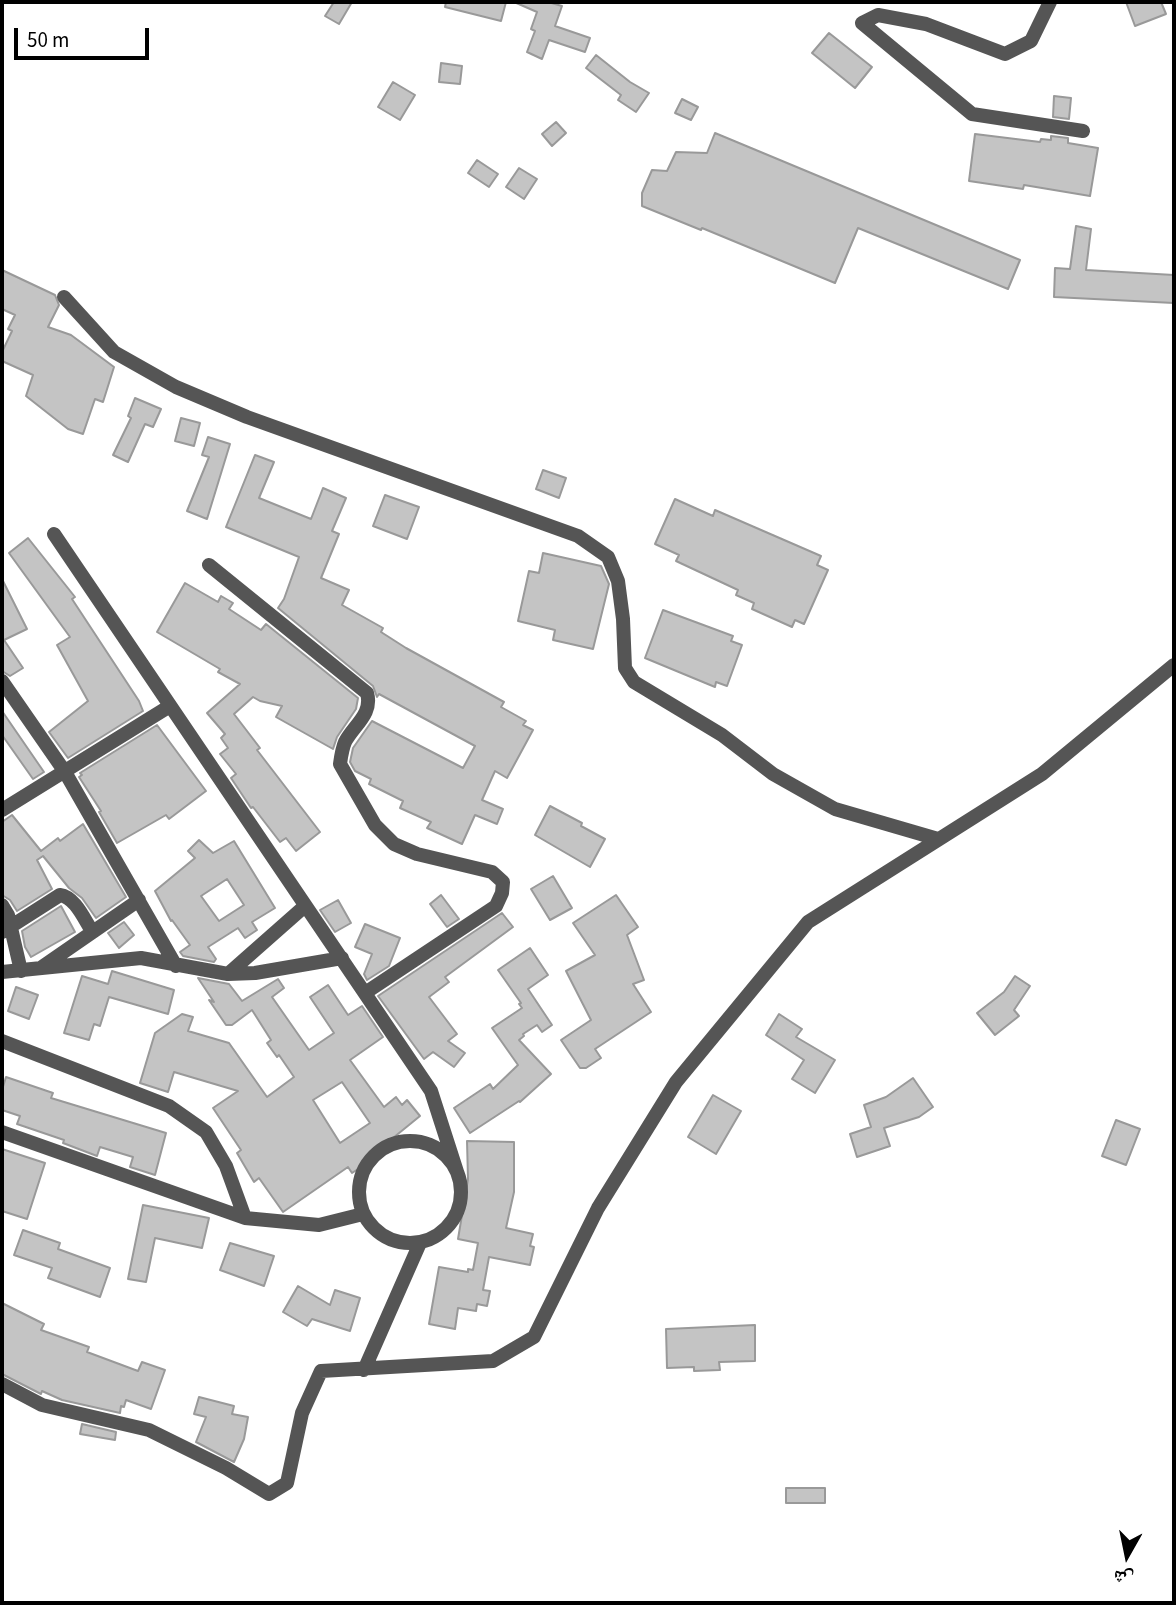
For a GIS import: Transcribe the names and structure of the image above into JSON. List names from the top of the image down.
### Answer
{
  "scale_bar": "50 m",
  "north": "bottom"
}
